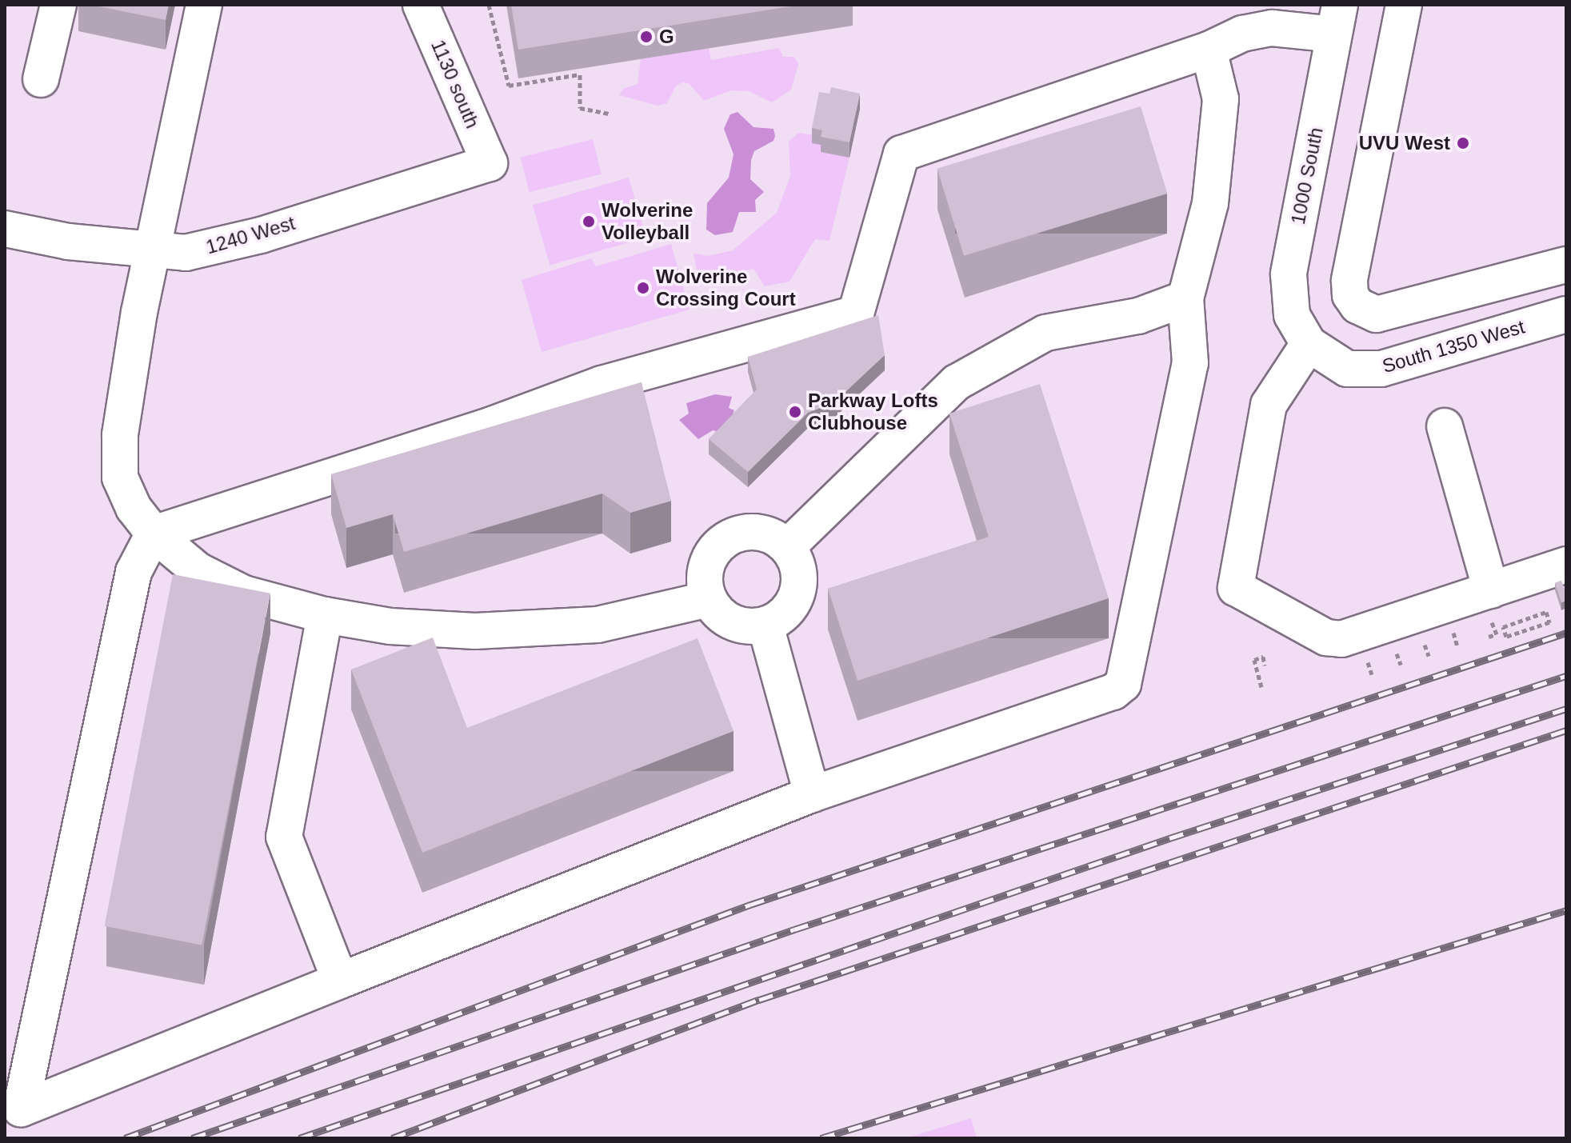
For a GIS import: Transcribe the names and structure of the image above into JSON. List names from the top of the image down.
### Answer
{
  "streets": {
    "street": [
      "1130 south",
      "1000 South",
      "1240 West",
      "South 1350 West"
    ]
  },
  "crossings": [
    ["1130 south", "1240 West"],
    ["1000 South", "South 1350 West"]
  ],
  "places": [
    "G",
    "UVU West",
    "Wolverine Volleyball",
    "Wolverine Crossing Court",
    "Parkway Lofts Clubhouse"
  ]
}
